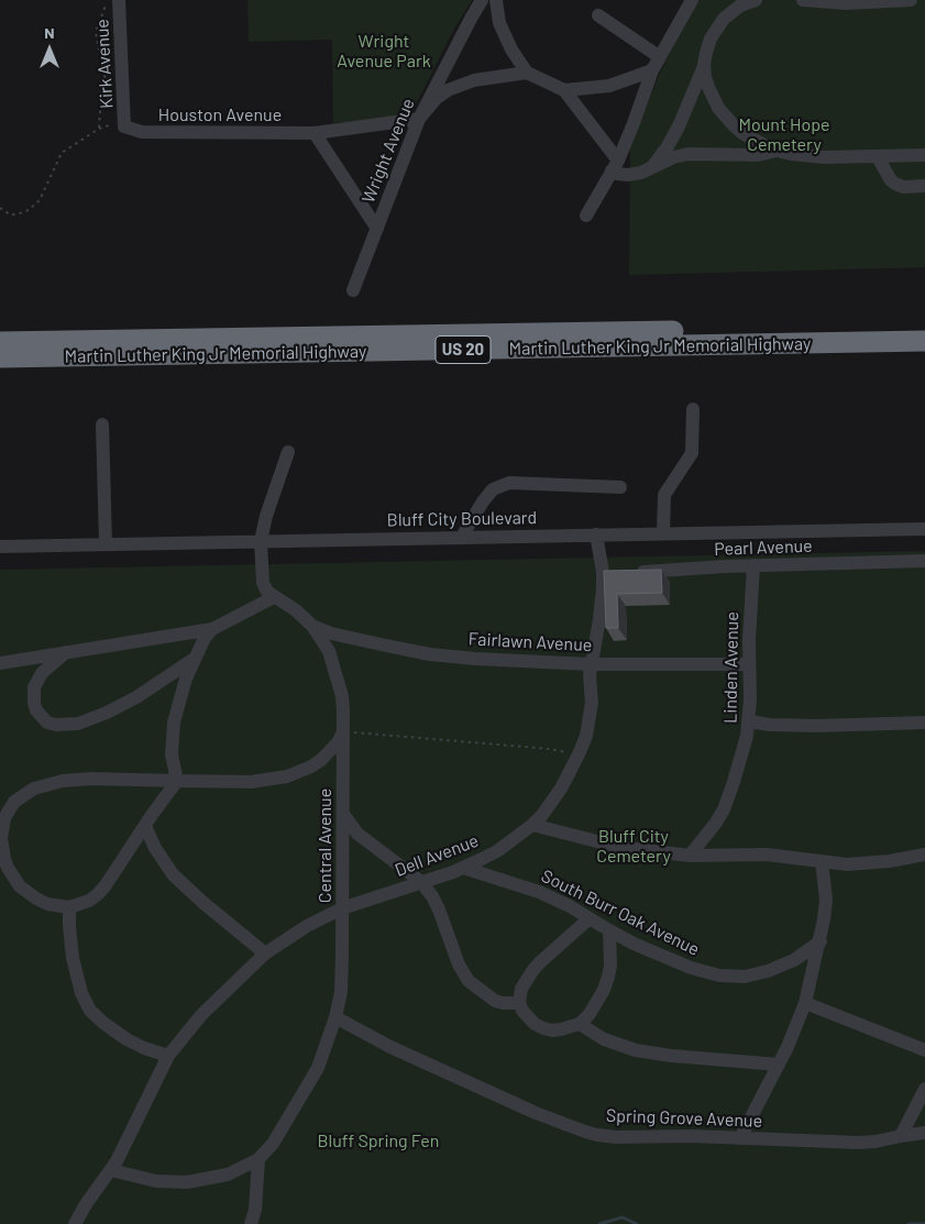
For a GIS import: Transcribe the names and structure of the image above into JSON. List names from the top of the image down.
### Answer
{
  "streets": {
    "highway": ["Martin Luther King Jr Memorial Highway", "US 20"],
    "street": [
      "Kirk Avenue",
      "Houston Avenue",
      "Wright Avenue",
      "Bluff City Boulevard",
      "Pearl Avenue",
      "Fairlawn Avenue",
      "Linden Avenue",
      "Central Avenue",
      "Dell Avenue",
      "South Burr Oak Avenue",
      "Spring Grove Avenue"
    ]
  },
  "crossings": [
    ["Kirk Avenue", "Houston Avenue"],
    ["Houston Avenue", "Wright Avenue"],
    ["Bluff City Boulevard", "Dell Avenue"],
    ["Pearl Avenue", "Linden Avenue"],
    ["Pearl Avenue", "Dell Avenue"],
    ["Fairlawn Avenue", "Linden Avenue"],
    ["Fairlawn Avenue", "Central Avenue"],
    ["Fairlawn Avenue", "Dell Avenue"],
    ["Central Avenue", "Dell Avenue"],
    ["Central Avenue", "Spring Grove Avenue"],
    ["Dell Avenue", "South Burr Oak Avenue"]
  ],
  "parks": [
    "Wright Avenue Park",
    "Mount Hope Cemetery",
    "Bluff City Cemetery",
    "Bluff Spring Fen"
  ],
  "north": "top"
}
